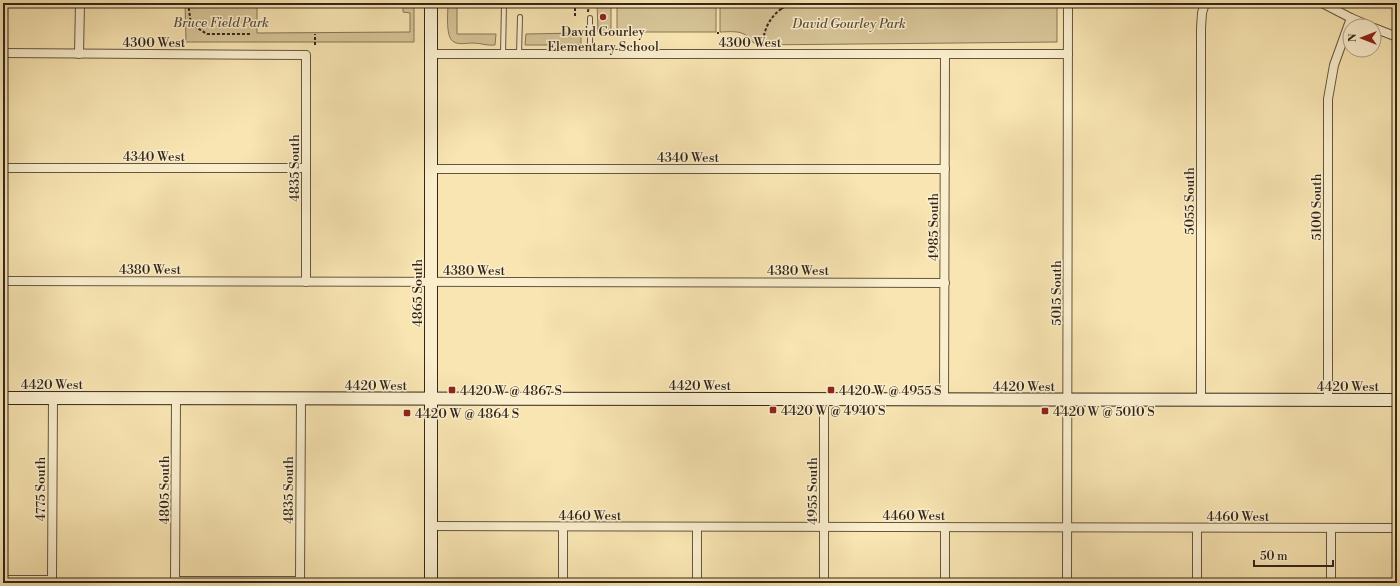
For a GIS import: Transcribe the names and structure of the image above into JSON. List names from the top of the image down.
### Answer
{
  "streets": {
    "street": [
      "4300 West",
      "4340 West",
      "4835 South",
      "5055 South",
      "5100 South",
      "4985 South",
      "4380 West",
      "4865 South",
      "5015 South",
      "4420 West",
      "4775 South",
      "4805 South",
      "4955 South",
      "4460 West"
    ]
  },
  "crossings": [
    ["4300 West", "4835 South"],
    ["4300 West", "4985 South"],
    ["4300 West", "4865 South"],
    ["4300 West", "5015 South"],
    ["4340 West", "4835 South"],
    ["4340 West", "4985 South"],
    ["4340 West", "4865 South"],
    ["4835 South", "4380 West"],
    ["4835 South", "4420 West"],
    ["4835 South", "4805 South"],
    ["5055 South", "4420 West"],
    ["5100 South", "4420 West"],
    ["4985 South", "4380 West"],
    ["4985 South", "4420 West"],
    ["4380 West", "4865 South"],
    ["4865 South", "4420 West"],
    ["4865 South", "4460 West"],
    ["5015 South", "4420 West"],
    ["5015 South", "4460 West"],
    ["4420 West", "4775 South"],
    ["4420 West", "4805 South"],
    ["4420 West", "4955 South"],
    ["4955 South", "4460 West"]
  ],
  "parks": ["Bruce Field Park", "David Gourley Park"],
  "places": {
    "other": ["David Gourley Elementary School"],
    "transit": [
      "4420 W @ 4867 S",
      "4420 W @ 4955 S",
      "4420 W @ 4940 S",
      "4420 W @ 5010 S",
      "4420 W @ 4864 S"
    ]
  },
  "scale_bar": "50 m",
  "north": "left"
}
